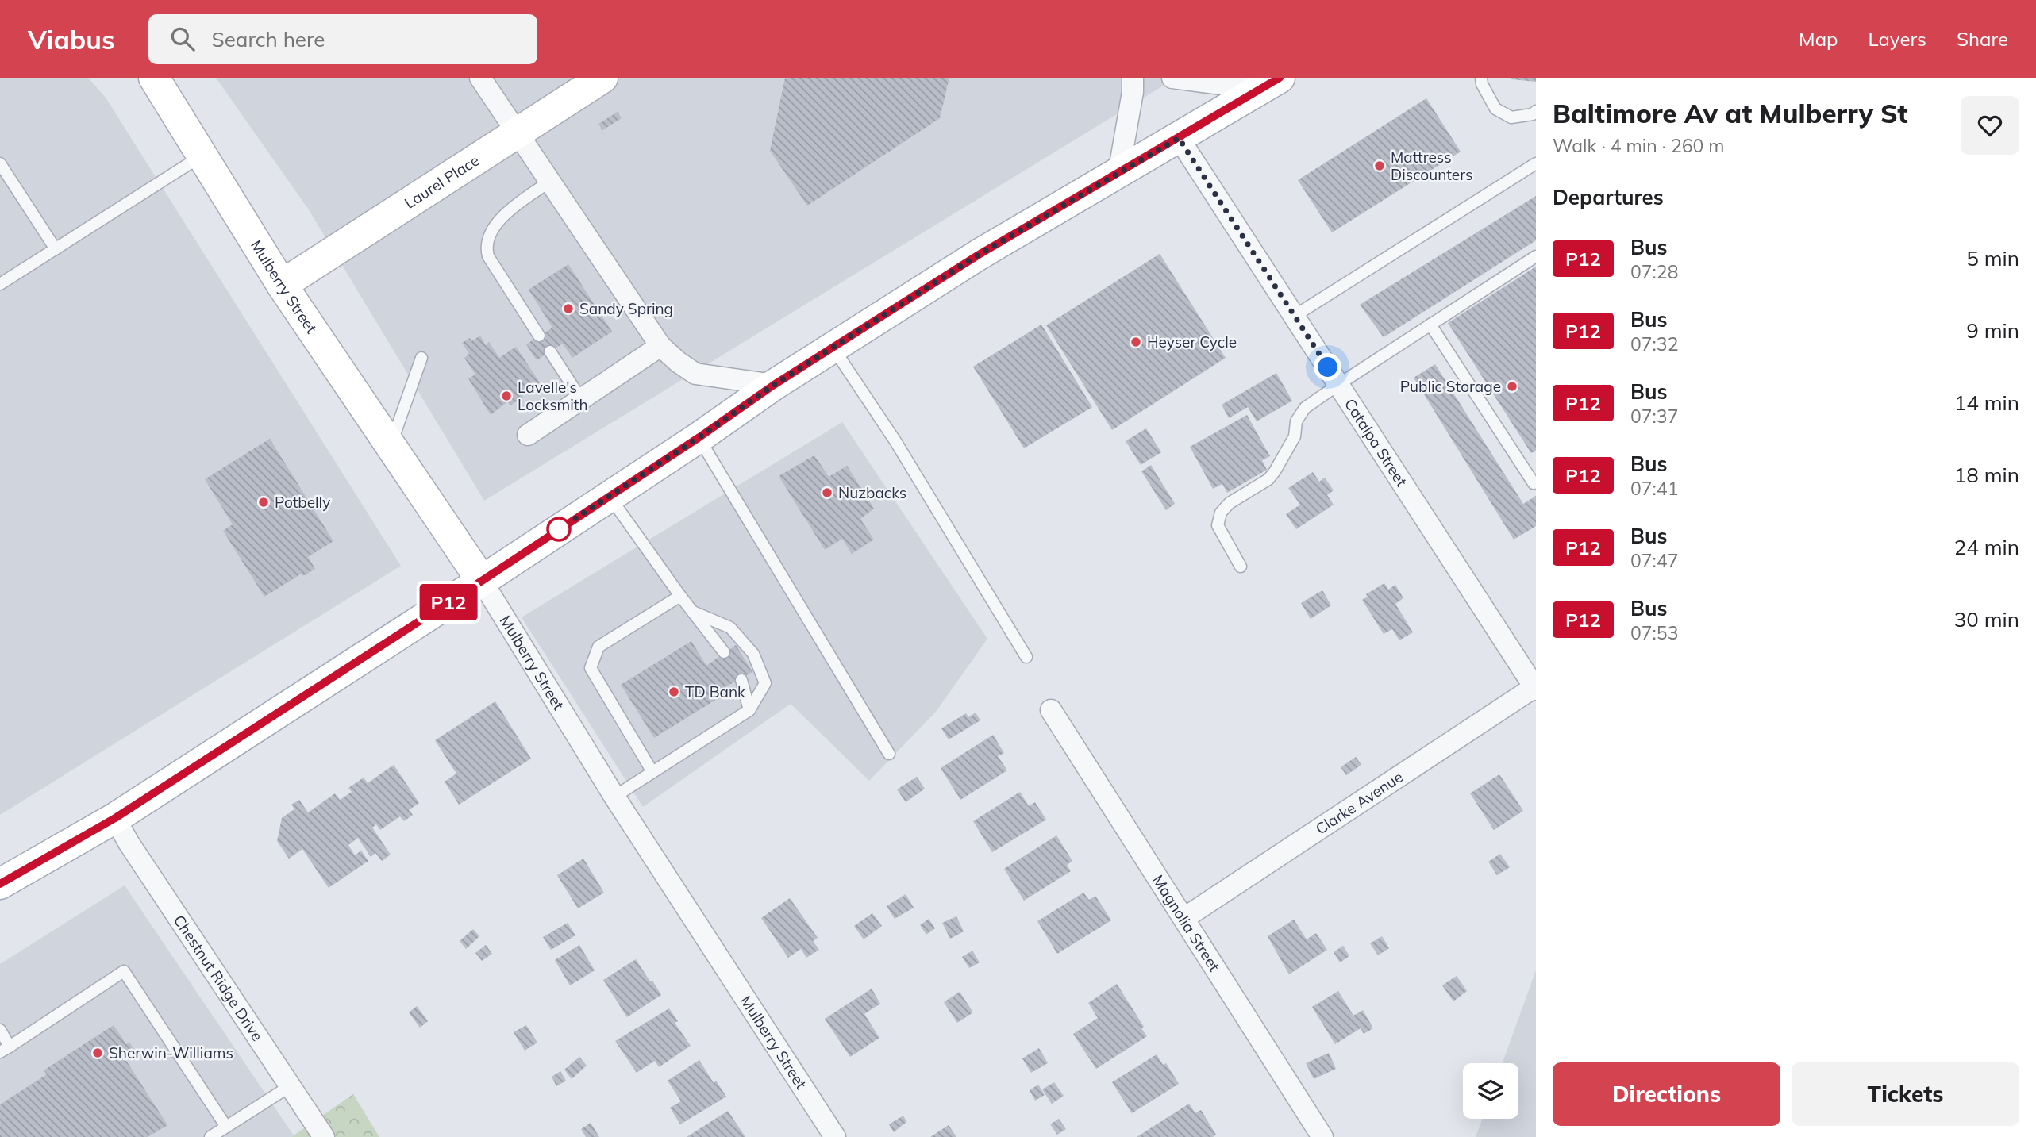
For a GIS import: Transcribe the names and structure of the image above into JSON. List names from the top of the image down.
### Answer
{
  "streets": {
    "main road": ["Laurel Place", "Mulberry Street"],
    "street": [
      "Catalpa Street",
      "Clarke Avenue",
      "Magnolia Street",
      "Chestnut Ridge Drive"
    ]
  },
  "crossings": [
    ["Laurel Place", "Mulberry Street"],
    ["Catalpa Street", "Clarke Avenue"],
    ["Clarke Avenue", "Magnolia Street"]
  ],
  "places": [
    "Mattress Discounters",
    "Sandy Spring",
    "Heyser Cycle",
    "Public Storage",
    "Lavelle's Locksmith",
    "Nuzbacks",
    "Potbelly",
    "TD Bank",
    "Sherwin-Williams"
  ],
  "lines": ["bus line P12"],
  "page": {
    "header": "Viabus",
    "search": "Search here",
    "nav": ["Map", "Layers", "Share"],
    "on_map": "P12",
    "heading": [
      ["Baltimore Av at Mulberry St", "Walk · 4 min · 260 m"],
      "Departures"
    ],
    "list": [
      {
        "mark": "P12",
        "name": "Bus",
        "note": "07:28",
        "value": "5 min"
      },
      {
        "mark": "P12",
        "name": "Bus",
        "note": "07:32",
        "value": "9 min"
      },
      {
        "mark": "P12",
        "name": "Bus",
        "note": "07:37",
        "value": "14 min"
      },
      {
        "mark": "P12",
        "name": "Bus",
        "note": "07:41",
        "value": "18 min"
      },
      {
        "mark": "P12",
        "name": "Bus",
        "note": "07:47",
        "value": "24 min"
      },
      {
        "mark": "P12",
        "name": "Bus",
        "note": "07:53",
        "value": "30 min"
      }
    ],
    "buttons": ["Directions", "Tickets"]
  }
}
